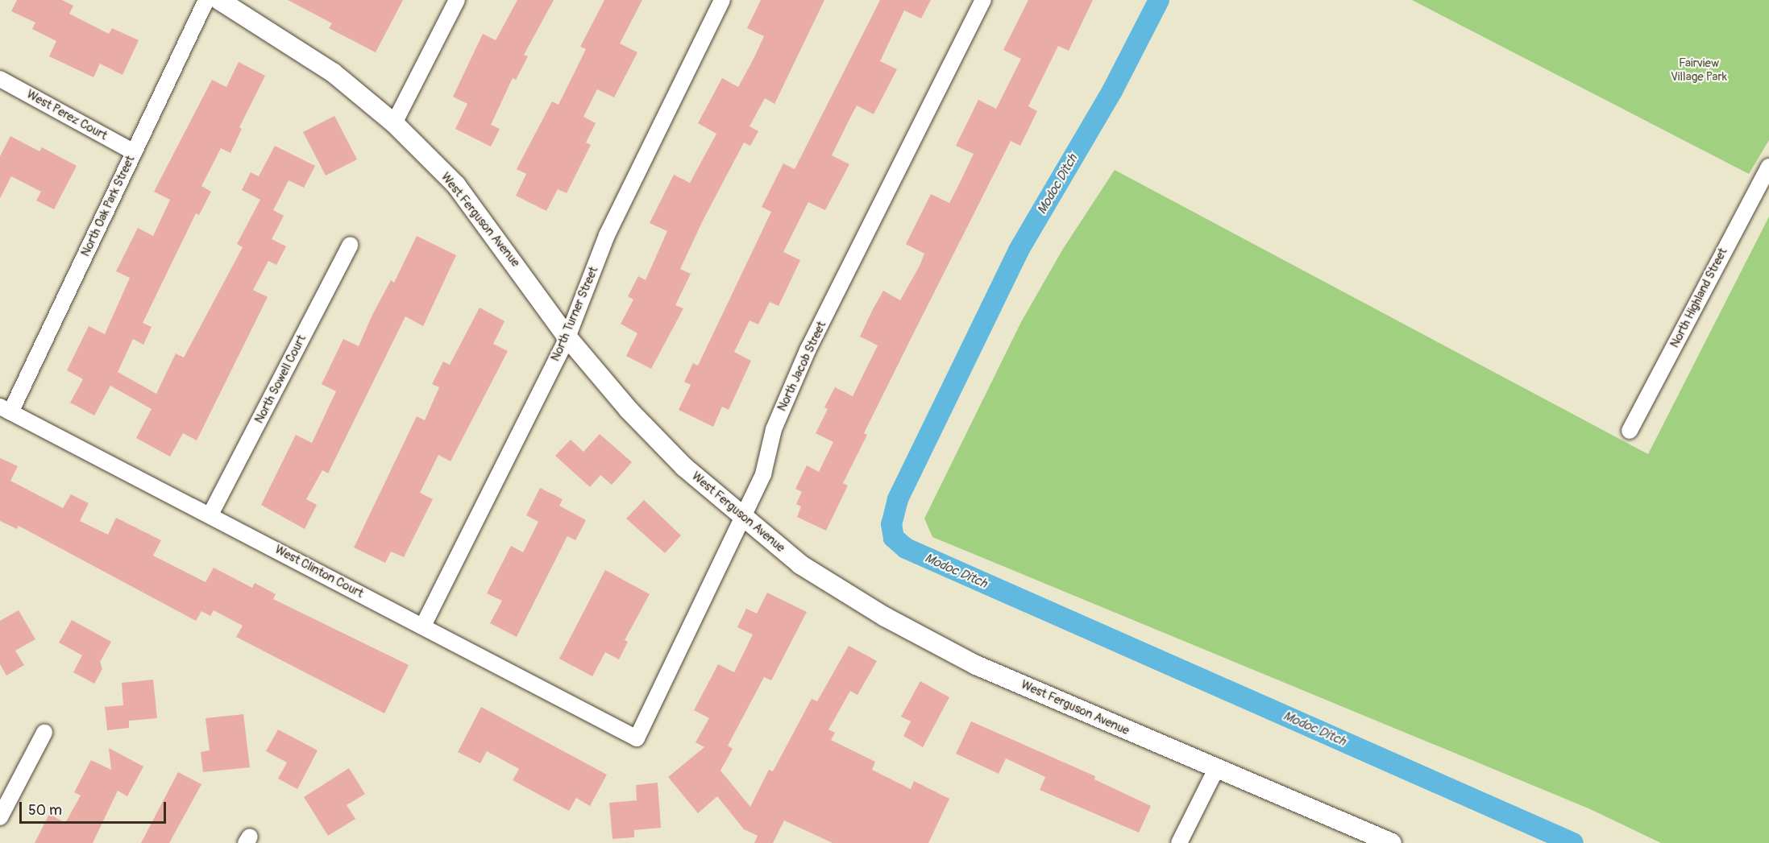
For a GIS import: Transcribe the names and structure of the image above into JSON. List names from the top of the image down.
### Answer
{
  "streets": {
    "street": [
      "West Perez Court",
      "North Oak Park Street",
      "West Ferguson Avenue",
      "North Highland Street",
      "North Turner Street",
      "North Jacob Street",
      "North Sowell Court",
      "West Clinton Court"
    ]
  },
  "crossings": [
    ["West Perez Court", "North Oak Park Street"],
    ["North Oak Park Street", "West Clinton Court"],
    ["West Ferguson Avenue", "North Turner Street"],
    ["West Ferguson Avenue", "North Jacob Street"],
    ["North Turner Street", "West Clinton Court"],
    ["North Jacob Street", "West Clinton Court"],
    ["North Sowell Court", "West Clinton Court"]
  ],
  "water": ["Modoc Ditch"],
  "parks": ["Fairview Village Park"],
  "scale_bar": "50 m"
}
